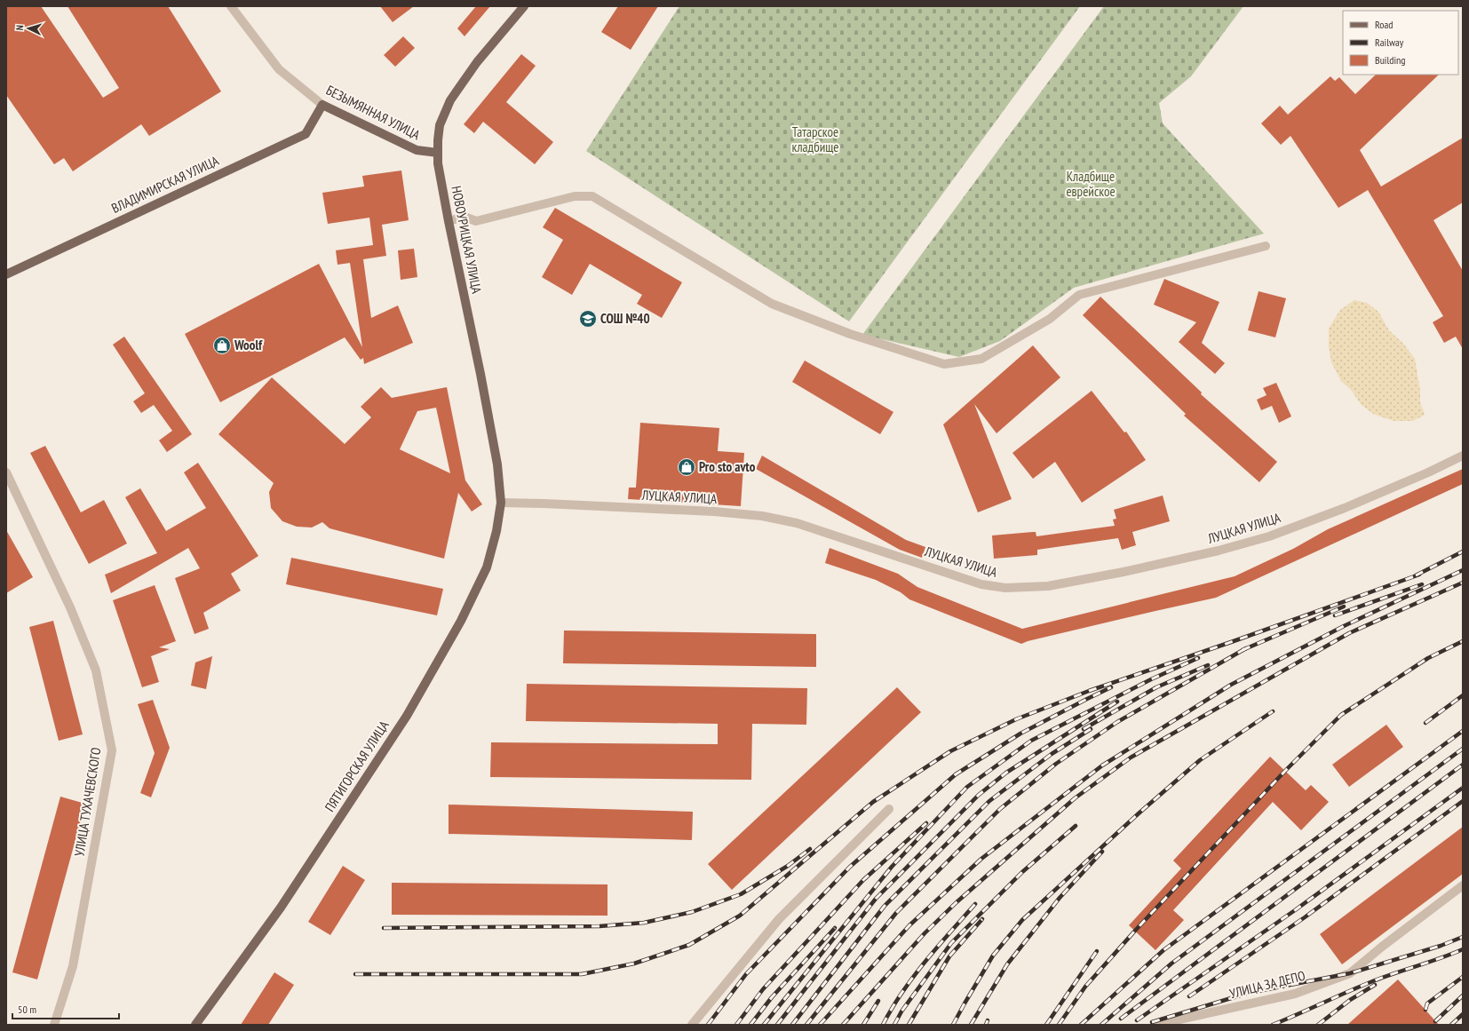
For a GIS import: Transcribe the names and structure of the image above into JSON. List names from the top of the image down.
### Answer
{
  "streets": {
    "main road": [
      "БЕЗЫМЯННАЯ УЛИЦА",
      "ВЛАДИМИРСКАЯ УЛИЦА",
      "НОВОУРИЦКАЯ УЛИЦА",
      "ПЯТИГОРСКАЯ УЛИЦА"
    ],
    "street": ["ЛУЦКАЯ УЛИЦА", "УЛИЦА ТУХАЧЕВСКОГО", "УЛИЦА ЗА ДЕПО"]
  },
  "crossings": [
    ["БЕЗЫМЯННАЯ УЛИЦА", "ВЛАДИМИРСКАЯ УЛИЦА"],
    ["БЕЗЫМЯННАЯ УЛИЦА", "НОВОУРИЦКАЯ УЛИЦА"],
    ["НОВОУРИЦКАЯ УЛИЦА", "ЛУЦКАЯ УЛИЦА"],
    ["НОВОУРИЦКАЯ УЛИЦА", "ПЯТИГОРСКАЯ УЛИЦА"],
    ["ЛУЦКАЯ УЛИЦА", "ПЯТИГОРСКАЯ УЛИЦА"]
  ],
  "parks": ["Татарское кладбище", "Кладбище еврейское"],
  "places": {
    "school or university": ["СОШ №40"],
    "shop": ["Woolf", "Pro sto avto"]
  },
  "legend": ["Road", "Railway", "Building"],
  "scale_bar": "50 m",
  "north": "left"
}
